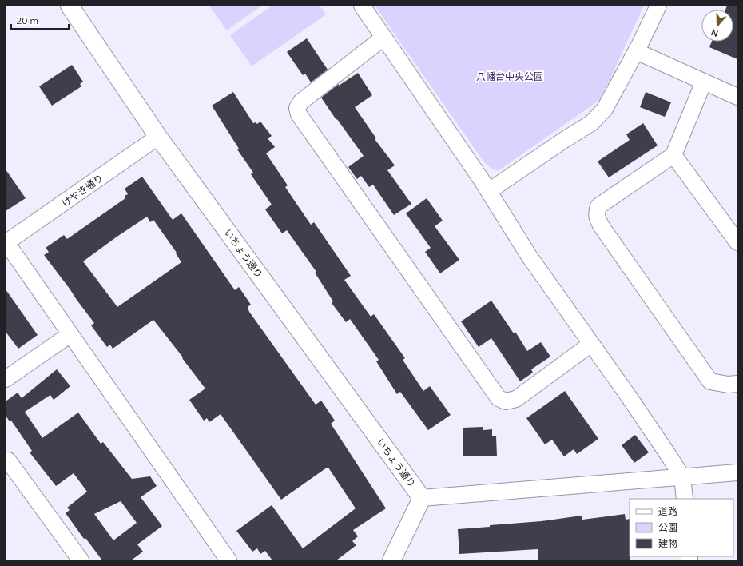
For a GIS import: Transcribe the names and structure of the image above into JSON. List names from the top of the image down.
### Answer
{
  "streets": {
    "street": ["けやき通り", "いちょう通り"]
  },
  "crossings": [
    ["けやき通り", "いちょう通り"]
  ],
  "parks": ["八幡台中央公園"],
  "legend": ["道路", "公園", "建物"],
  "scale_bar": "20 m",
  "north": "bottom"
}
